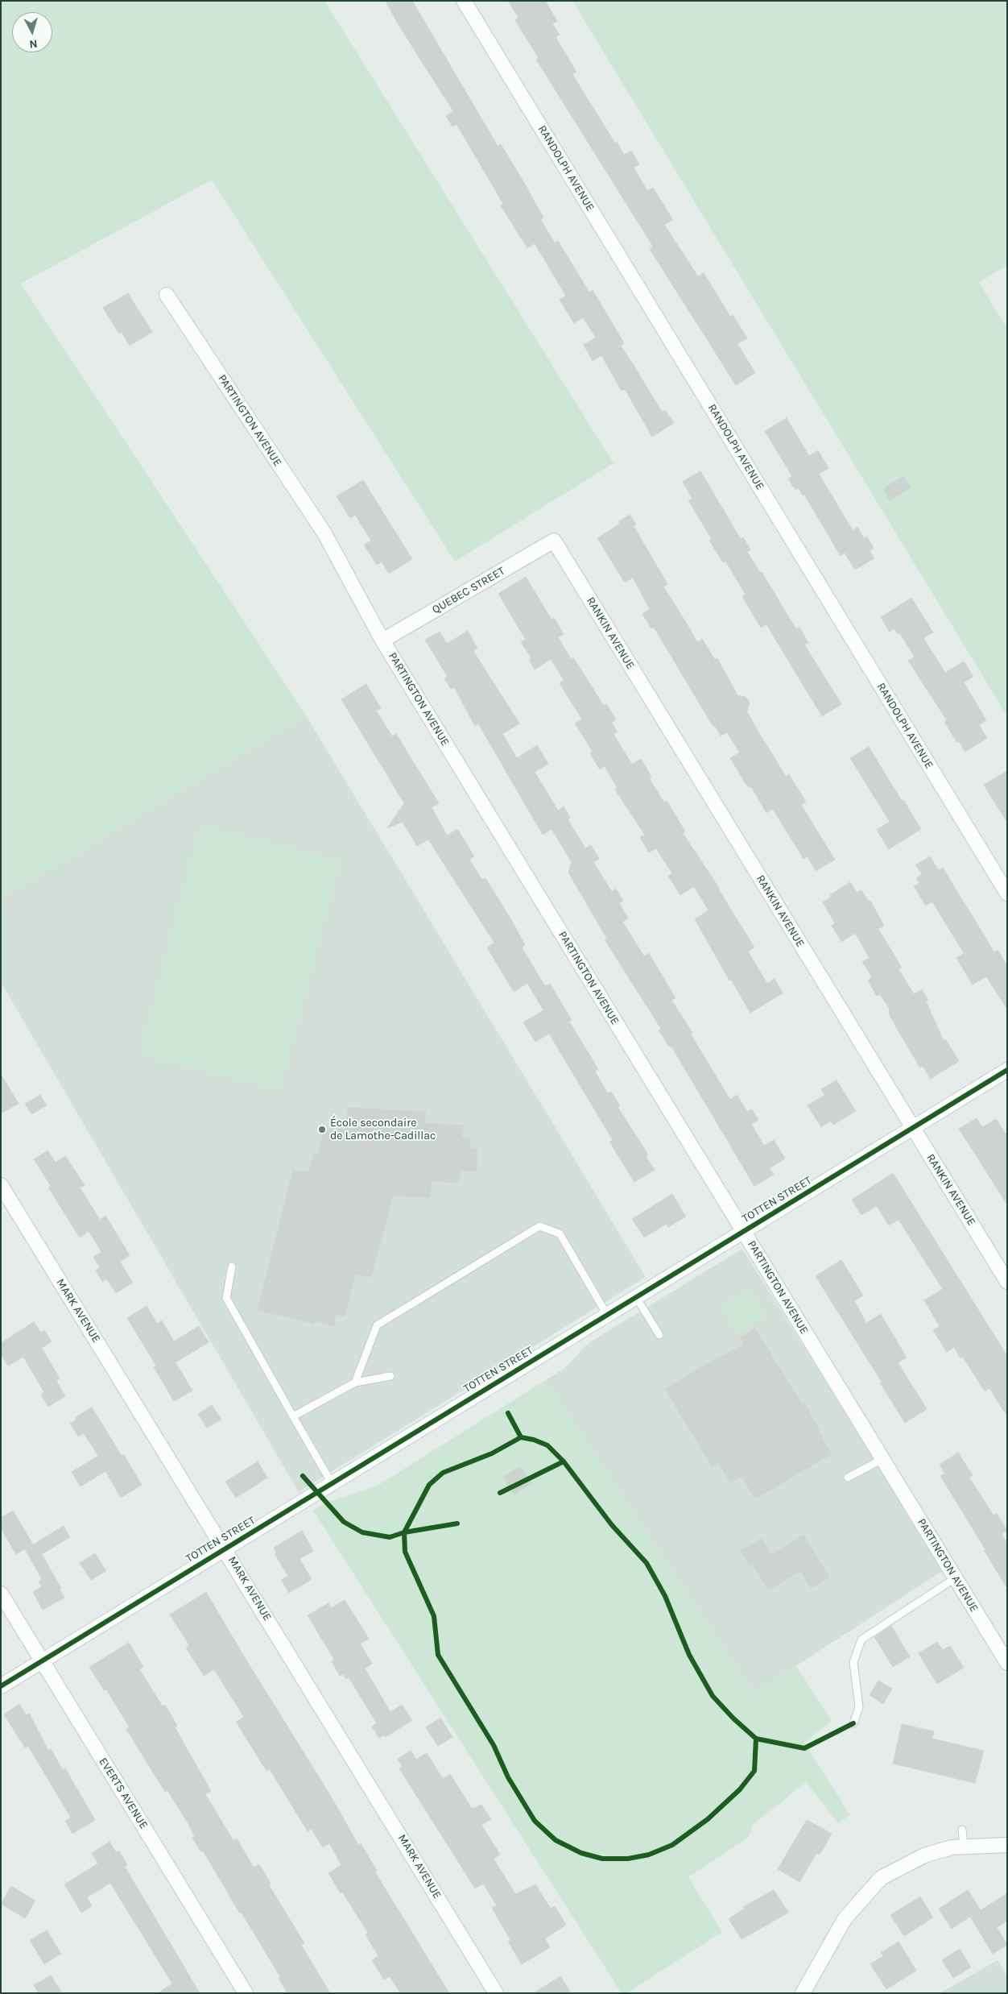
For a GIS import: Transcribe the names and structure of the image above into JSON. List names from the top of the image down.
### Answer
{
  "streets": {
    "street": [
      "RANDOLPH AVENUE",
      "PARTINGTON AVENUE",
      "QUEBEC STREET",
      "RANKIN AVENUE",
      "TOTTEN STREET",
      "MARK AVENUE",
      "EVERTS AVENUE"
    ]
  },
  "crossings": [
    ["PARTINGTON AVENUE", "QUEBEC STREET"],
    ["PARTINGTON AVENUE", "TOTTEN STREET"],
    ["QUEBEC STREET", "RANKIN AVENUE"],
    ["RANKIN AVENUE", "TOTTEN STREET"],
    ["TOTTEN STREET", "MARK AVENUE"],
    ["TOTTEN STREET", "EVERTS AVENUE"]
  ],
  "places": ["École secondaire de Lamothe-Cadillac"],
  "north": "bottom"
}
